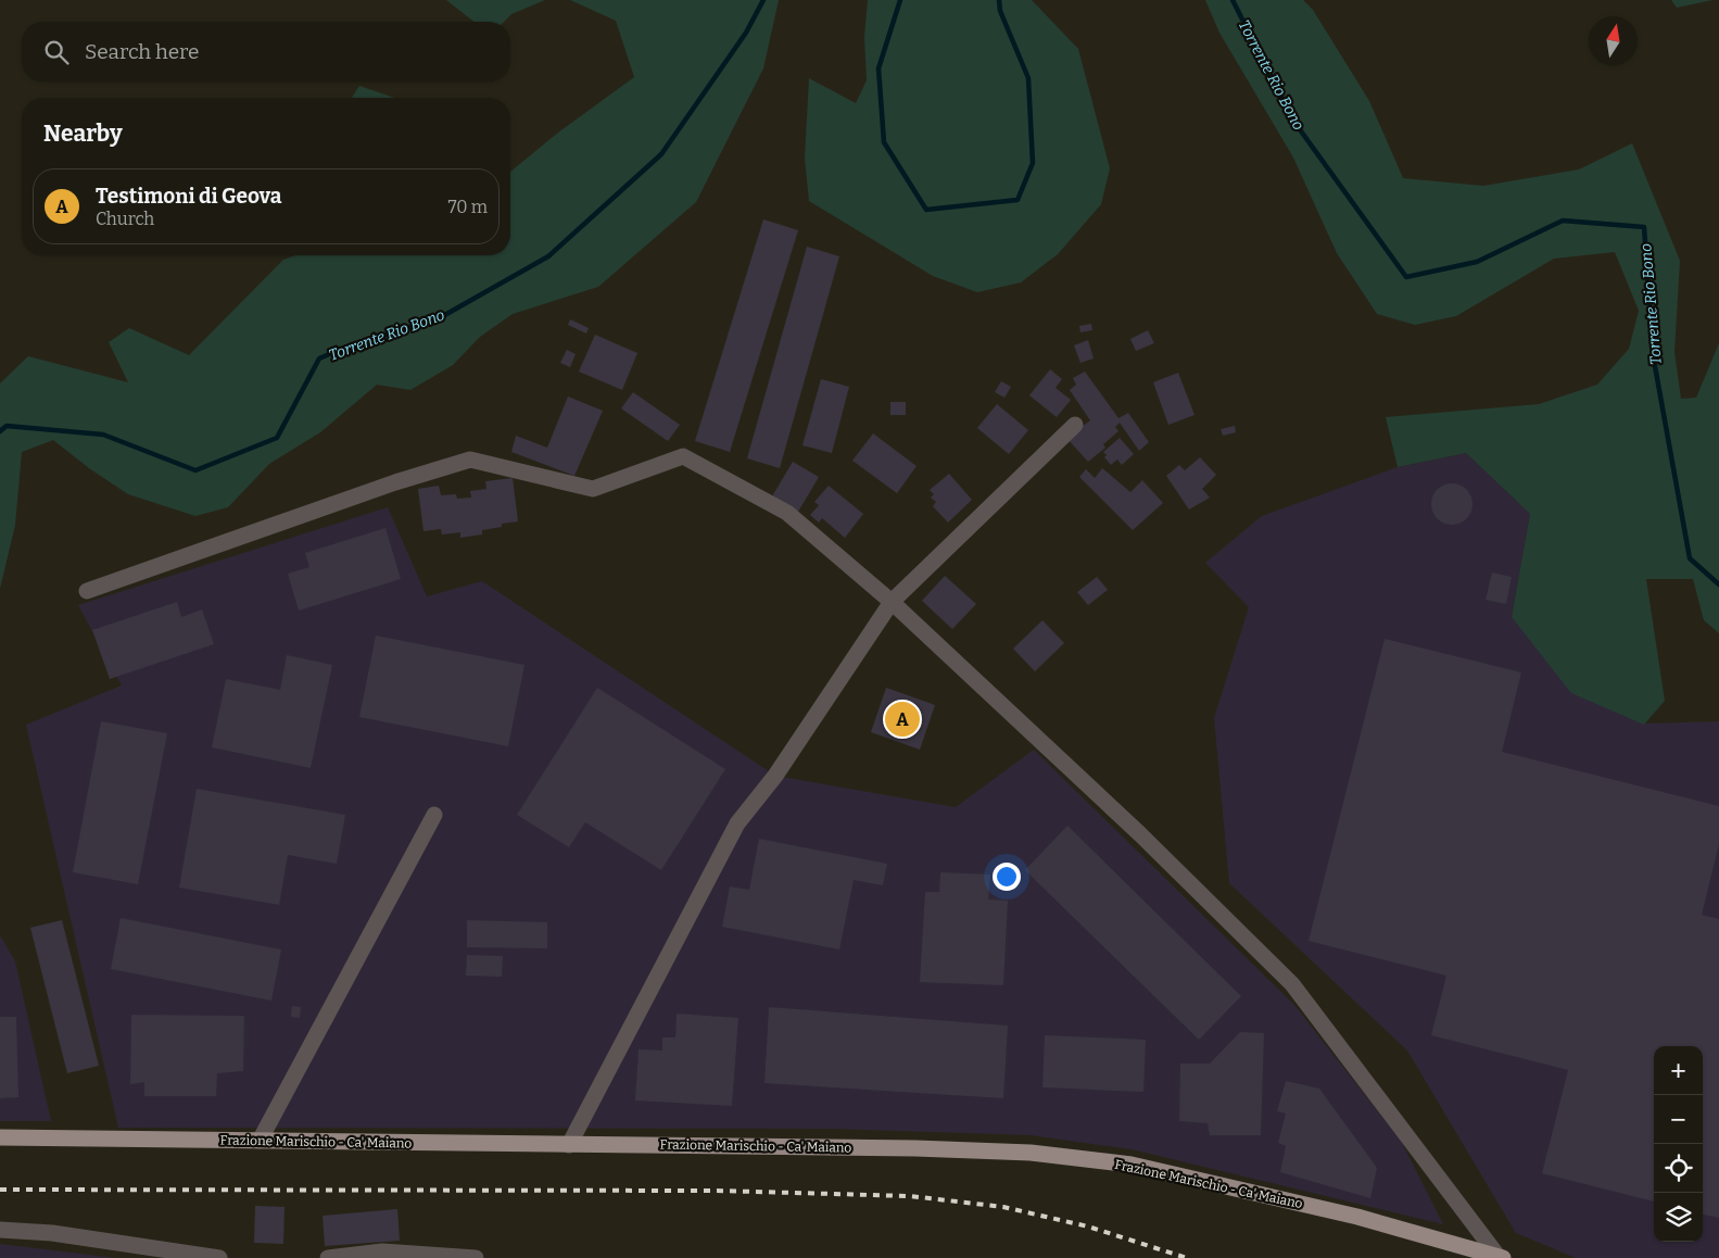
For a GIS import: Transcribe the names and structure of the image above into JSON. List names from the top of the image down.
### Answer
{
  "streets": {
    "main road": ["Frazione Marischio - Ca' Maiano"]
  },
  "water": ["Torrente Rio Bono"],
  "north": "top",
  "page": {
    "search": "Search here",
    "heading": "Nearby",
    "list": [
      {
        "mark": "A",
        "name": "Testimoni di Geova",
        "note": "Church",
        "value": "70 m"
      }
    ],
    "pins": "A",
    "map_buttons": ["+", "−"]
  }
}
